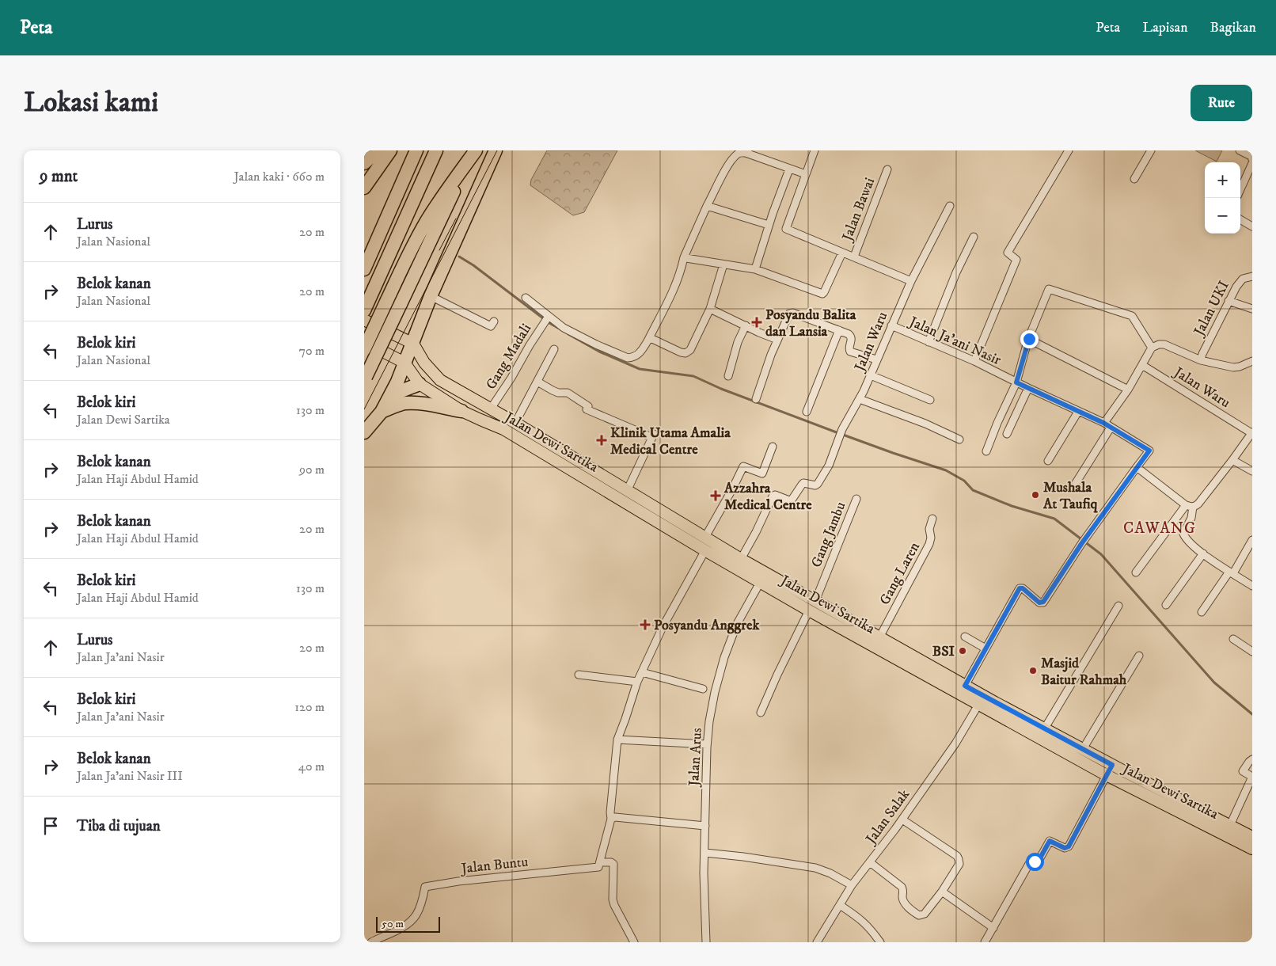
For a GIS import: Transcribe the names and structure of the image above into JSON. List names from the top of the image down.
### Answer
{
  "streets": {
    "main road": ["Jalan Dewi Sartika"],
    "street": [
      "Jalan Bawai",
      "Jalan UKI",
      "Jalan Ja'ani Nasir",
      "Jalan Waru",
      "Gang Madali",
      "Gang Jambu",
      "Gang Laren",
      "Jalan Arus",
      "Jalan Salak",
      "Jalan Buntu"
    ]
  },
  "crossings": [
    ["Jalan Ja'ani Nasir", "Jalan Waru"],
    ["Jalan Waru", "Jalan Dewi Sartika"],
    ["Gang Madali", "Jalan Dewi Sartika"],
    ["Jalan Dewi Sartika", "Gang Jambu"],
    ["Jalan Dewi Sartika", "Gang Laren"],
    ["Jalan Dewi Sartika", "Jalan Arus"],
    ["Jalan Dewi Sartika", "Jalan Salak"]
  ],
  "districts": ["CAWANG"],
  "places": {
    "health": [
      "Posyandu Balita dan Lansia",
      "Klinik Utama Amalia Medical Centre",
      "Azzahra Medical Centre",
      "Posyandu Anggrek"
    ],
    "other": ["Mushala At Taufiq", "BSI", "Masjid Baitur Rahmah"]
  },
  "scale_bar": "50 m",
  "page": {
    "header": "Peta",
    "nav": ["Peta", "Lapisan", "Bagikan"],
    "buttons": "Rute",
    "title": "Lokasi kami",
    "heading": ["9 mnt", "Jalan kaki · 660 m"],
    "map_buttons": ["+", "−"],
    "list": [
      ["Lurus", "Jalan Nasional", "20 m"],
      ["Belok kanan", "Jalan Nasional", "20 m"],
      ["Belok kiri", "Jalan Nasional", "70 m"],
      ["Belok kiri", "Jalan Dewi Sartika", "130 m"],
      ["Belok kanan", "Jalan Haji Abdul Hamid", "90 m"],
      ["Belok kanan", "Jalan Haji Abdul Hamid", "20 m"],
      ["Belok kiri", "Jalan Haji Abdul Hamid", "130 m"],
      ["Lurus", "Jalan Ja'ani Nasir", "20 m"],
      ["Belok kiri", "Jalan Ja'ani Nasir", "120 m"],
      ["Belok kanan", "Jalan Ja'ani Nasir III", "40 m"],
      "Tiba di tujuan"
    ],
    "scale": "50 m"
  }
}
